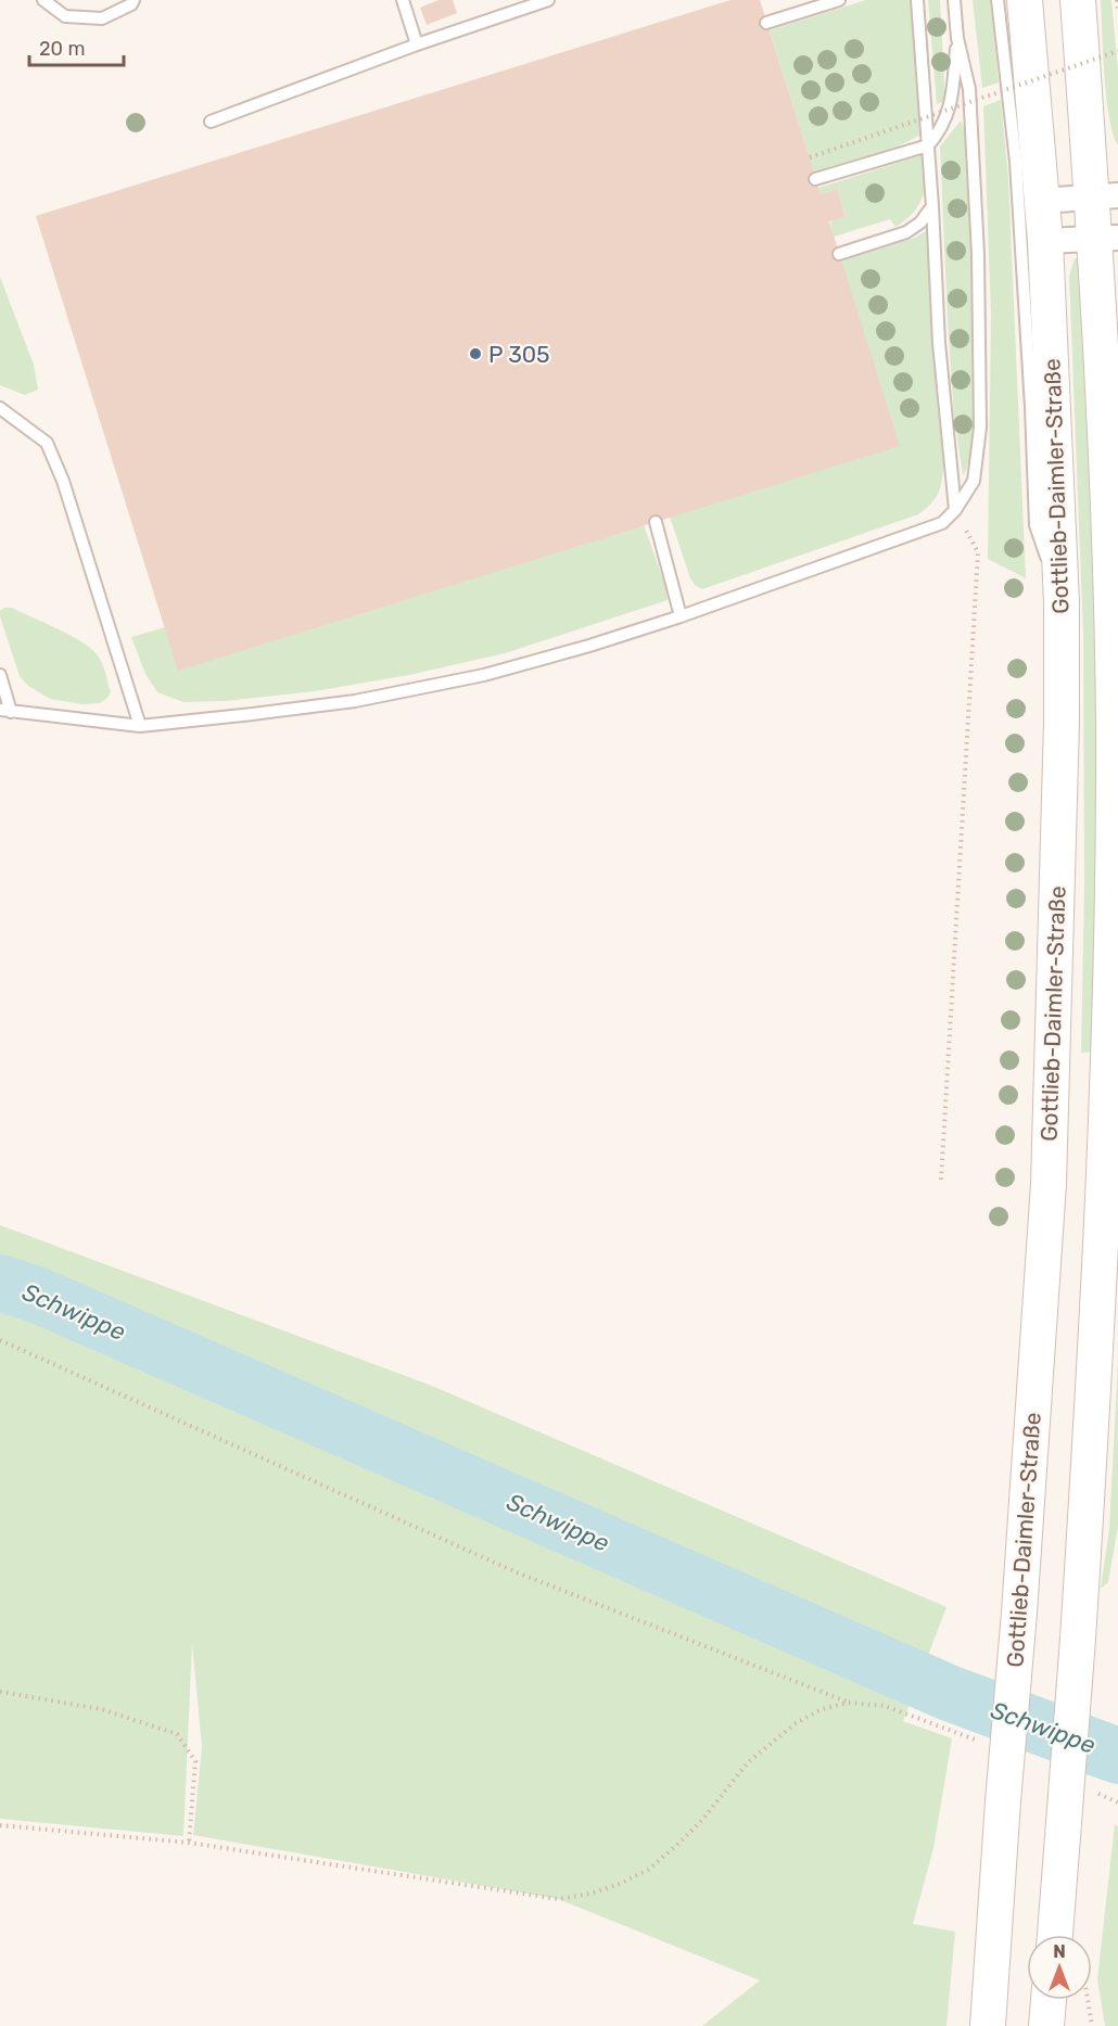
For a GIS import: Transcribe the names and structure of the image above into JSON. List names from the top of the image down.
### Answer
{
  "streets": {
    "main road": ["Gottlieb-Daimler-Straße"]
  },
  "water": ["Schwippe"],
  "places": ["P 305"],
  "scale_bar": "20 m",
  "north": "top"
}
